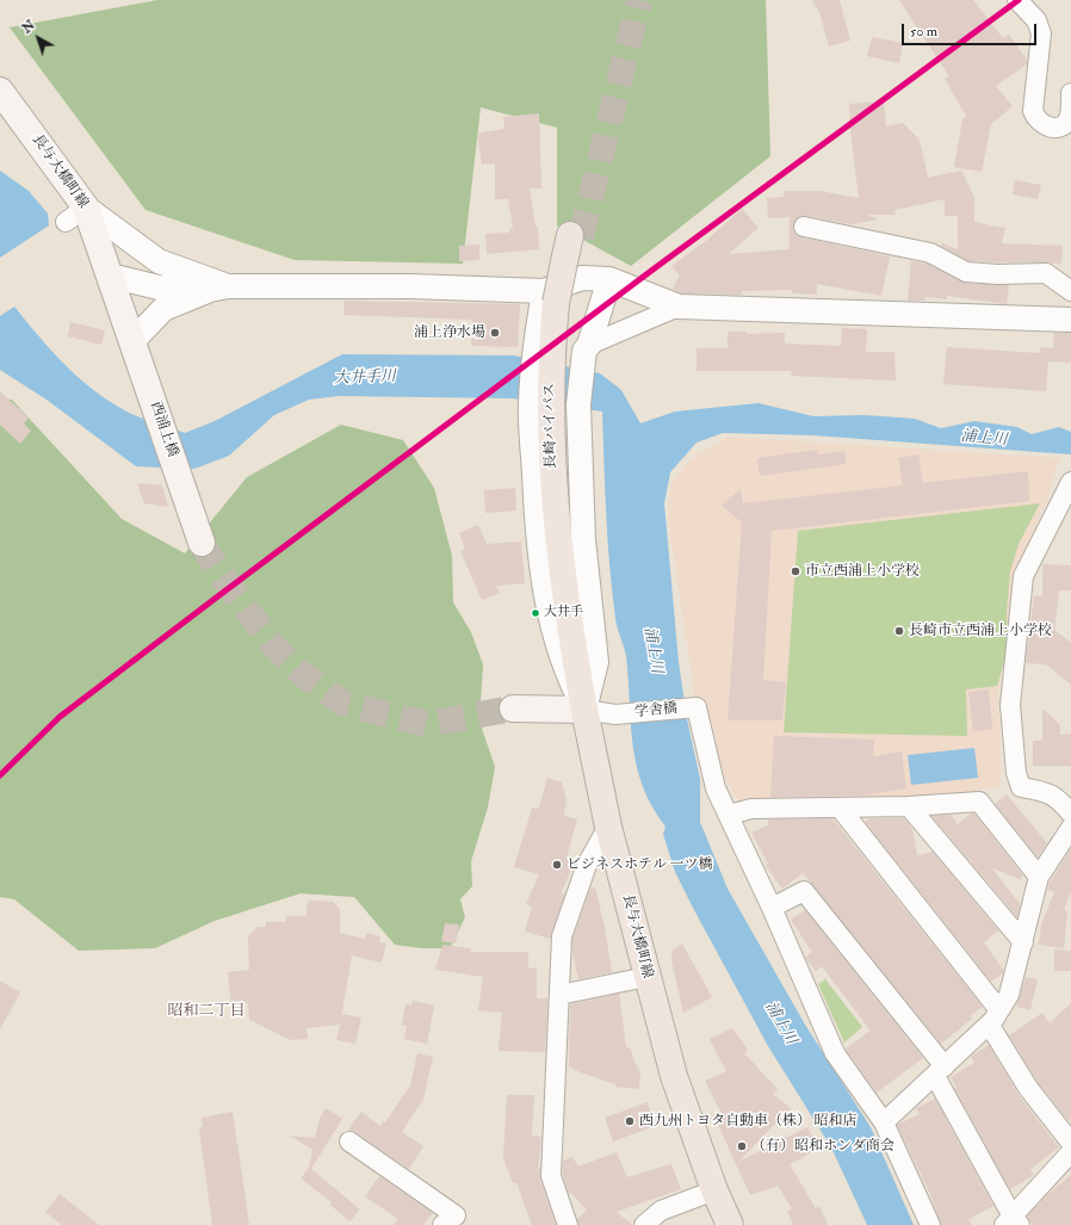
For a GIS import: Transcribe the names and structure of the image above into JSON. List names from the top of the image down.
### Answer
{
  "streets": {
    "main road": ["長与大橋町線", "長崎バイパス", "西浦上橋"],
    "street": ["学舎橋"]
  },
  "crossings": [
    ["長与大橋町線", "長崎バイパス"],
    ["長与大橋町線", "西浦上橋"],
    ["長与大橋町線", "学舎橋"],
    ["長崎バイパス", "学舎橋"]
  ],
  "districts": ["昭和二丁目"],
  "water": ["大井手川", "浦上川"],
  "places": [
    "浦上浄水場",
    "市立西浦上小学校",
    "大井手",
    "長崎市立西浦上小学校",
    "ビジネスホテル 一ツ橋",
    "西九州トヨタ自動車（株） 昭和店",
    "（有）昭和ホンダ商会"
  ],
  "scale_bar": "50 m",
  "north": "top left"
}
